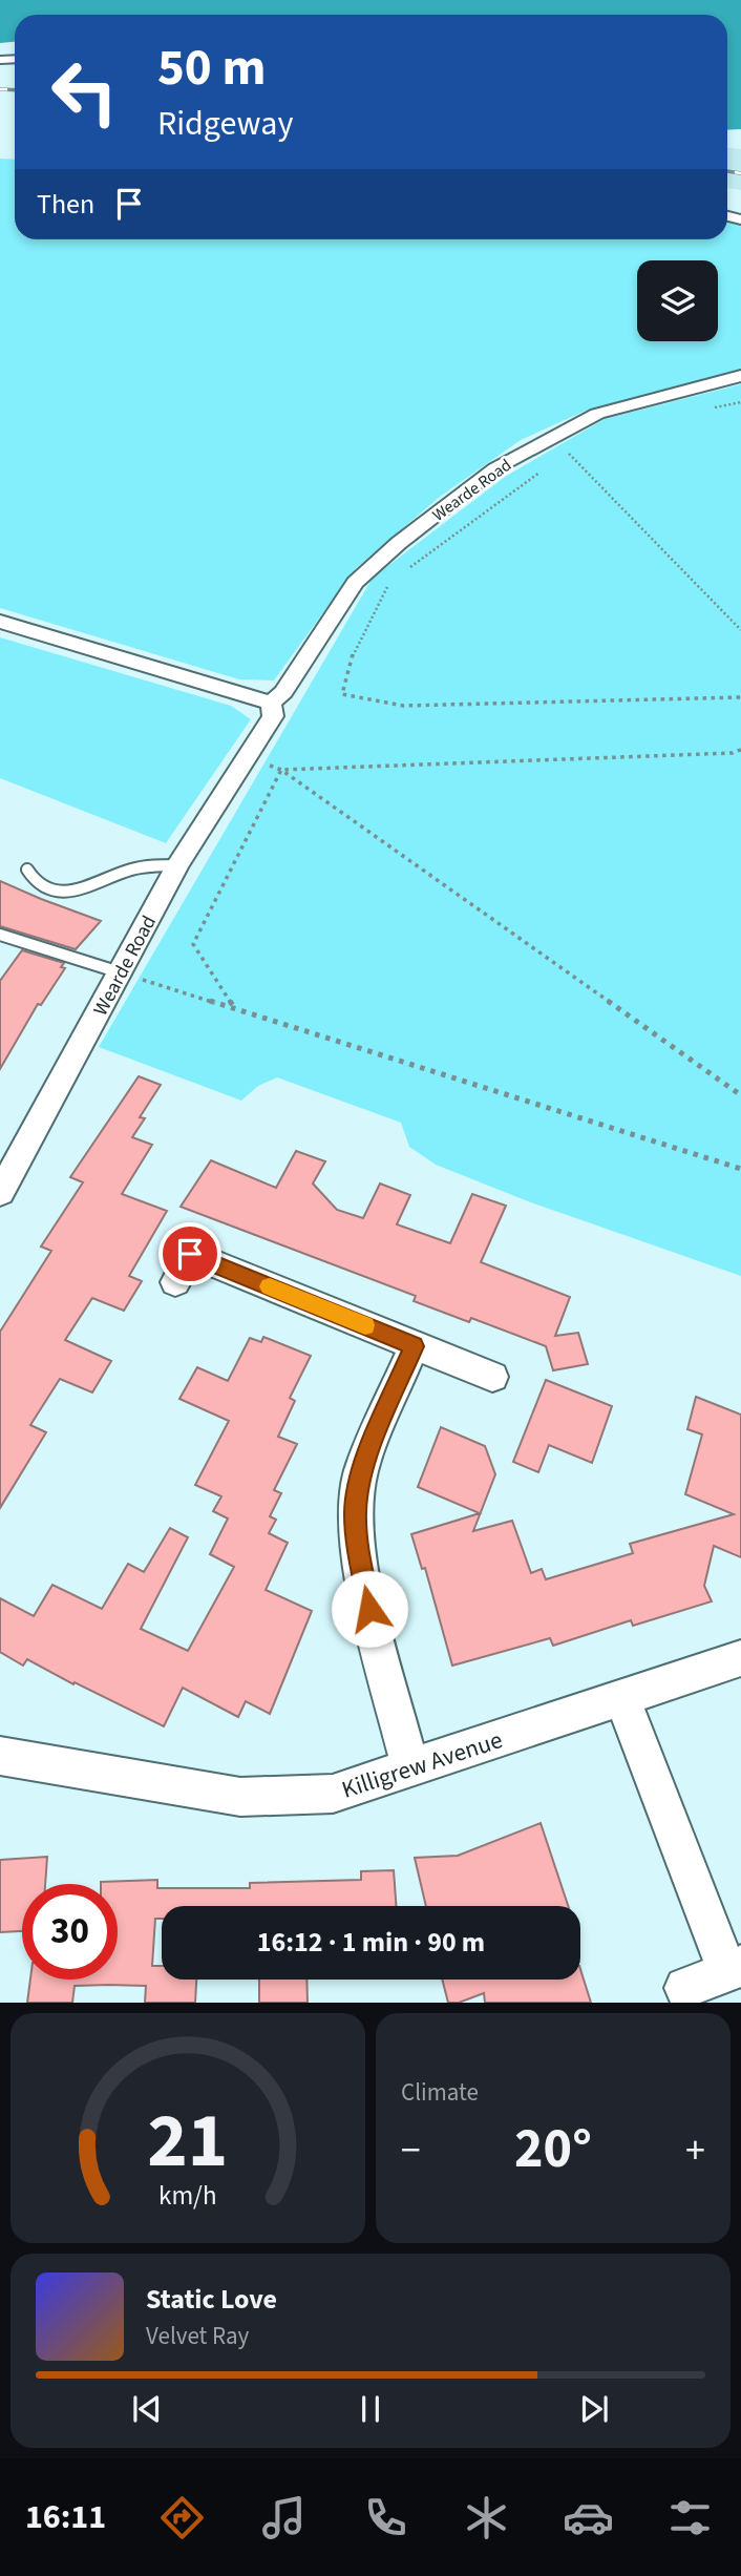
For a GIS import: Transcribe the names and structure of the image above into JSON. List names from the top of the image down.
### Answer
{
  "streets": {
    "street": ["Wearde Road", "Killigrew Avenue"]
  },
  "page": {
    "turn": ["50 m", "Ridgeway"],
    "then": "Then",
    "limit": "30",
    "trip": "16:12 · 1 min · 90 m",
    "tile": "Climate",
    "heat": ["−", "20°", "+"],
    "song": ["Static Love", "Velvet Ray"],
    "tabs": "16:11",
    "gauge": ["21", "km/h"]
  }
}
